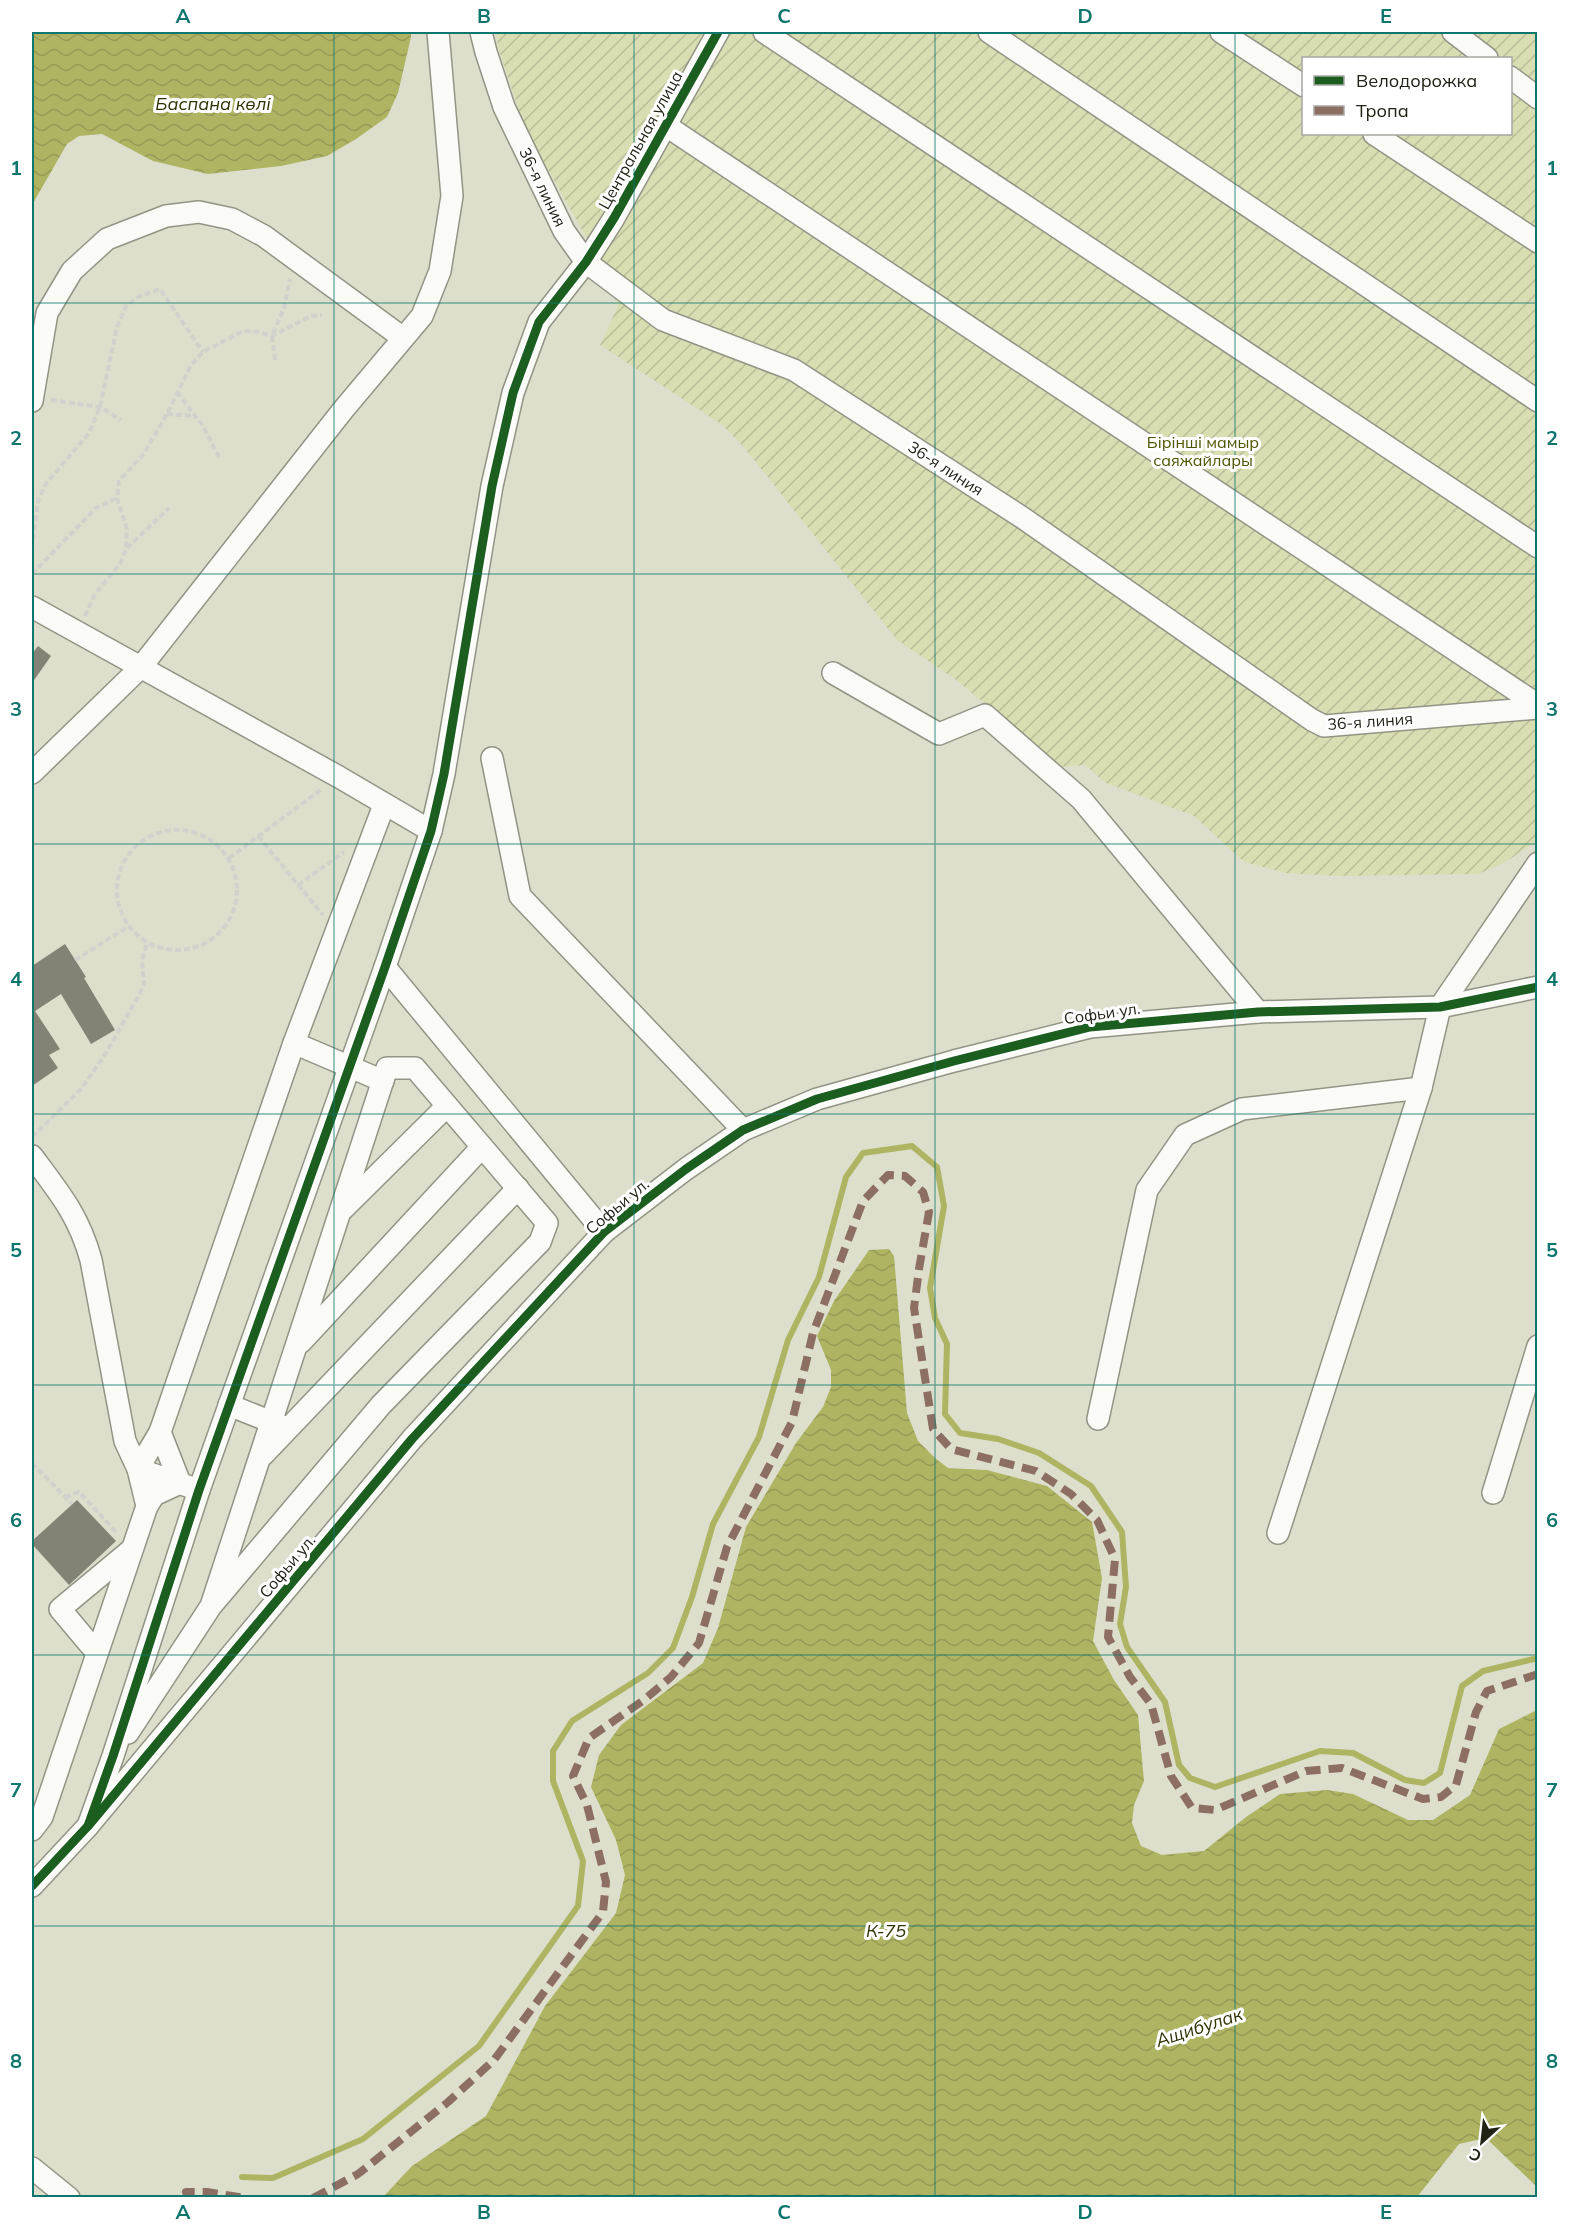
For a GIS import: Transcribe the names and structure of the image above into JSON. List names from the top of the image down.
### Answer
{
  "streets": {
    "street": ["Центральная улица", "36-я линия", "Софьи ул."]
  },
  "crossings": [
    ["Центральная улица", "36-я линия"]
  ],
  "water": ["Баспана көлі", "К-75", "Ащибулак"],
  "parks": ["Бірінші мамыр саяжайлары"],
  "legend": ["Велодорожка", "Тропа"],
  "north": "bottom left",
  "grid": {
    "columns": [
      "A",
      "B",
      "C",
      "D",
      "E"
    ],
    "rows": [
      "1",
      "2",
      "3",
      "4",
      "5",
      "6",
      "7",
      "8"
    ]
  }
}
